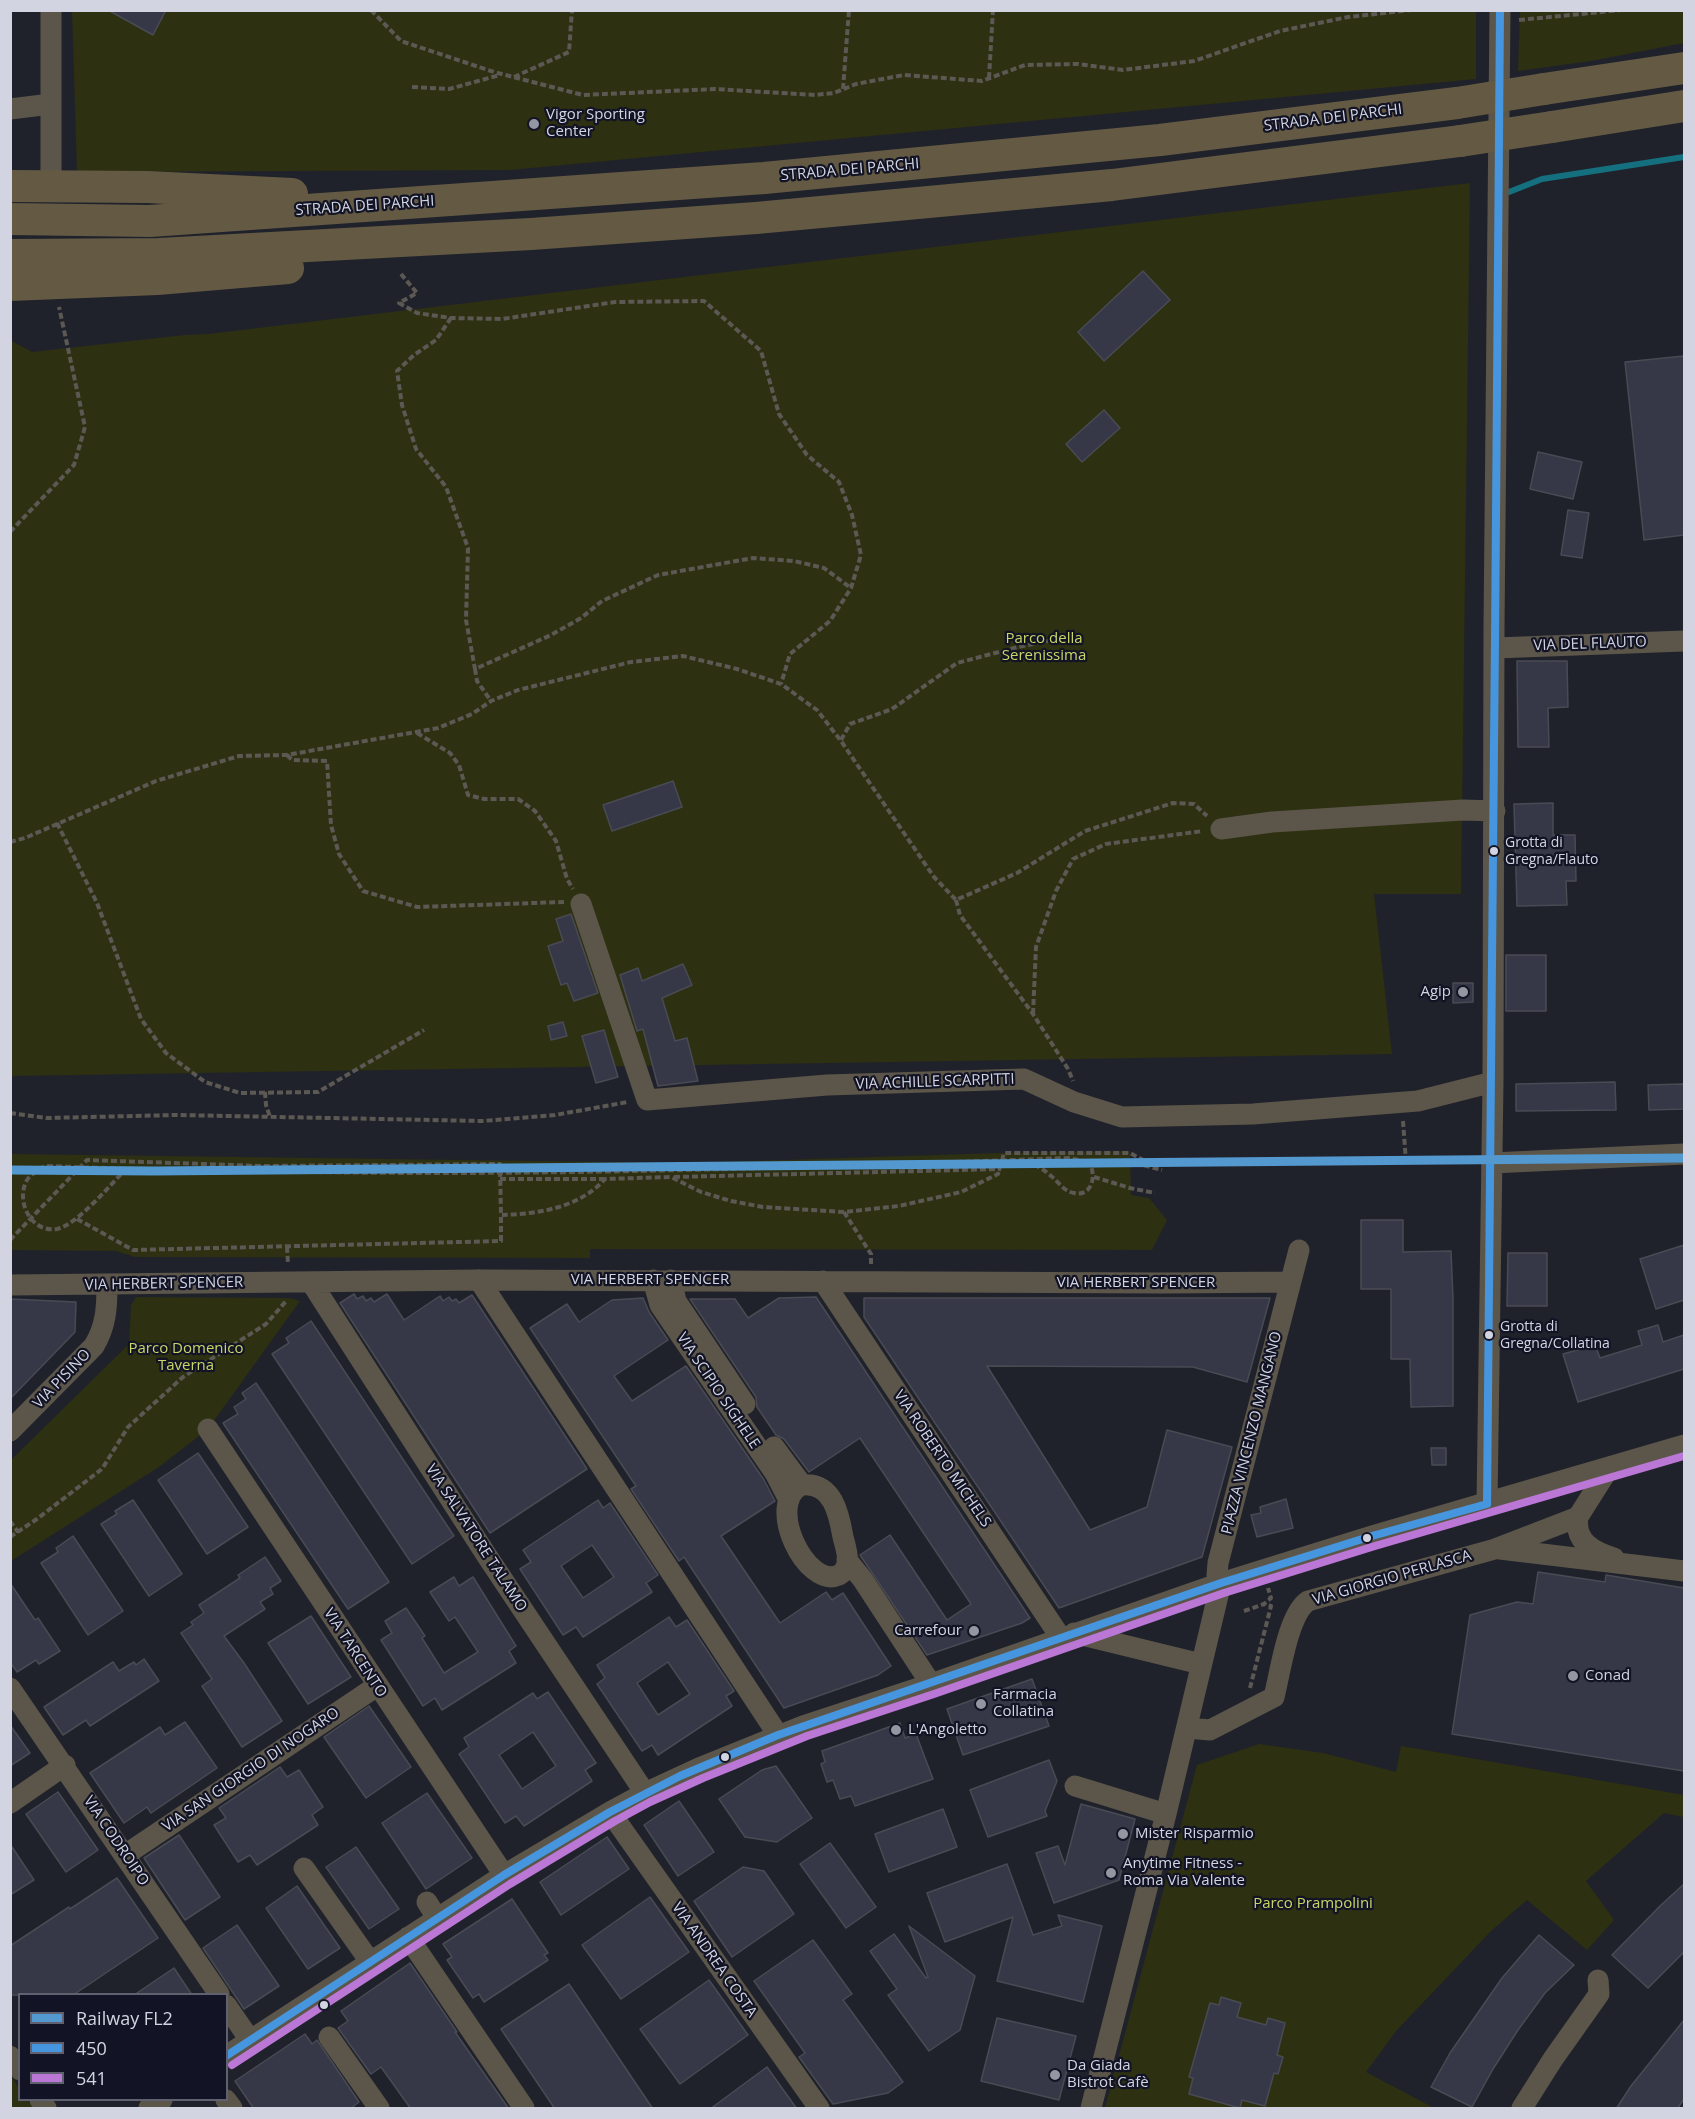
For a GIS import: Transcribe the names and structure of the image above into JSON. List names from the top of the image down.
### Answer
{
  "streets": {
    "highway": ["STRADA DEI PARCHI"],
    "street": [
      "VIA DEL FLAUTO",
      "VIA ACHILLE SCARPITTI",
      "VIA HERBERT SPENCER",
      "VIA PISINO",
      "VIA SCIPIO SIGHELE",
      "PIAZZA VINCENZO MANGANO",
      "VIA ROBERTO MICHELS",
      "VIA SALVATORE TALAMO",
      "VIA GIORGIO PERLASCA",
      "VIA TARCENTO",
      "VIA SAN GIORGIO DI NOGARO",
      "VIA CODROIPO",
      "VIA ANDREA COSTA"
    ]
  },
  "crossings": [
    ["VIA HERBERT SPENCER", "VIA PISINO"],
    ["VIA HERBERT SPENCER", "VIA SCIPIO SIGHELE"],
    ["VIA HERBERT SPENCER", "PIAZZA VINCENZO MANGANO"],
    ["VIA HERBERT SPENCER", "VIA ROBERTO MICHELS"],
    ["VIA HERBERT SPENCER", "VIA SALVATORE TALAMO"],
    ["PIAZZA VINCENZO MANGANO", "VIA GIORGIO PERLASCA"],
    ["VIA TARCENTO", "VIA SAN GIORGIO DI NOGARO"],
    ["VIA SAN GIORGIO DI NOGARO", "VIA CODROIPO"]
  ],
  "parks": ["Parco della Serenissima", "Parco Domenico Taverna", "Parco Prampolini"],
  "places": [
    "Vigor Sporting Center",
    "Grotta di Gregna/Flauto",
    "Agip",
    "Grotta di Gregna/Collatina",
    "Carrefour",
    "Conad",
    "Farmacia Collatina",
    "L'Angoletto",
    "Mister Risparmio",
    "Anytime Fitness - Roma Via Valente",
    "Da Giada Bistrot Cafè"
  ],
  "lines": ["transit line 450", "rail line FL2", "transit line 541"],
  "legend": ["Railway FL2", "450", "541"]
}
